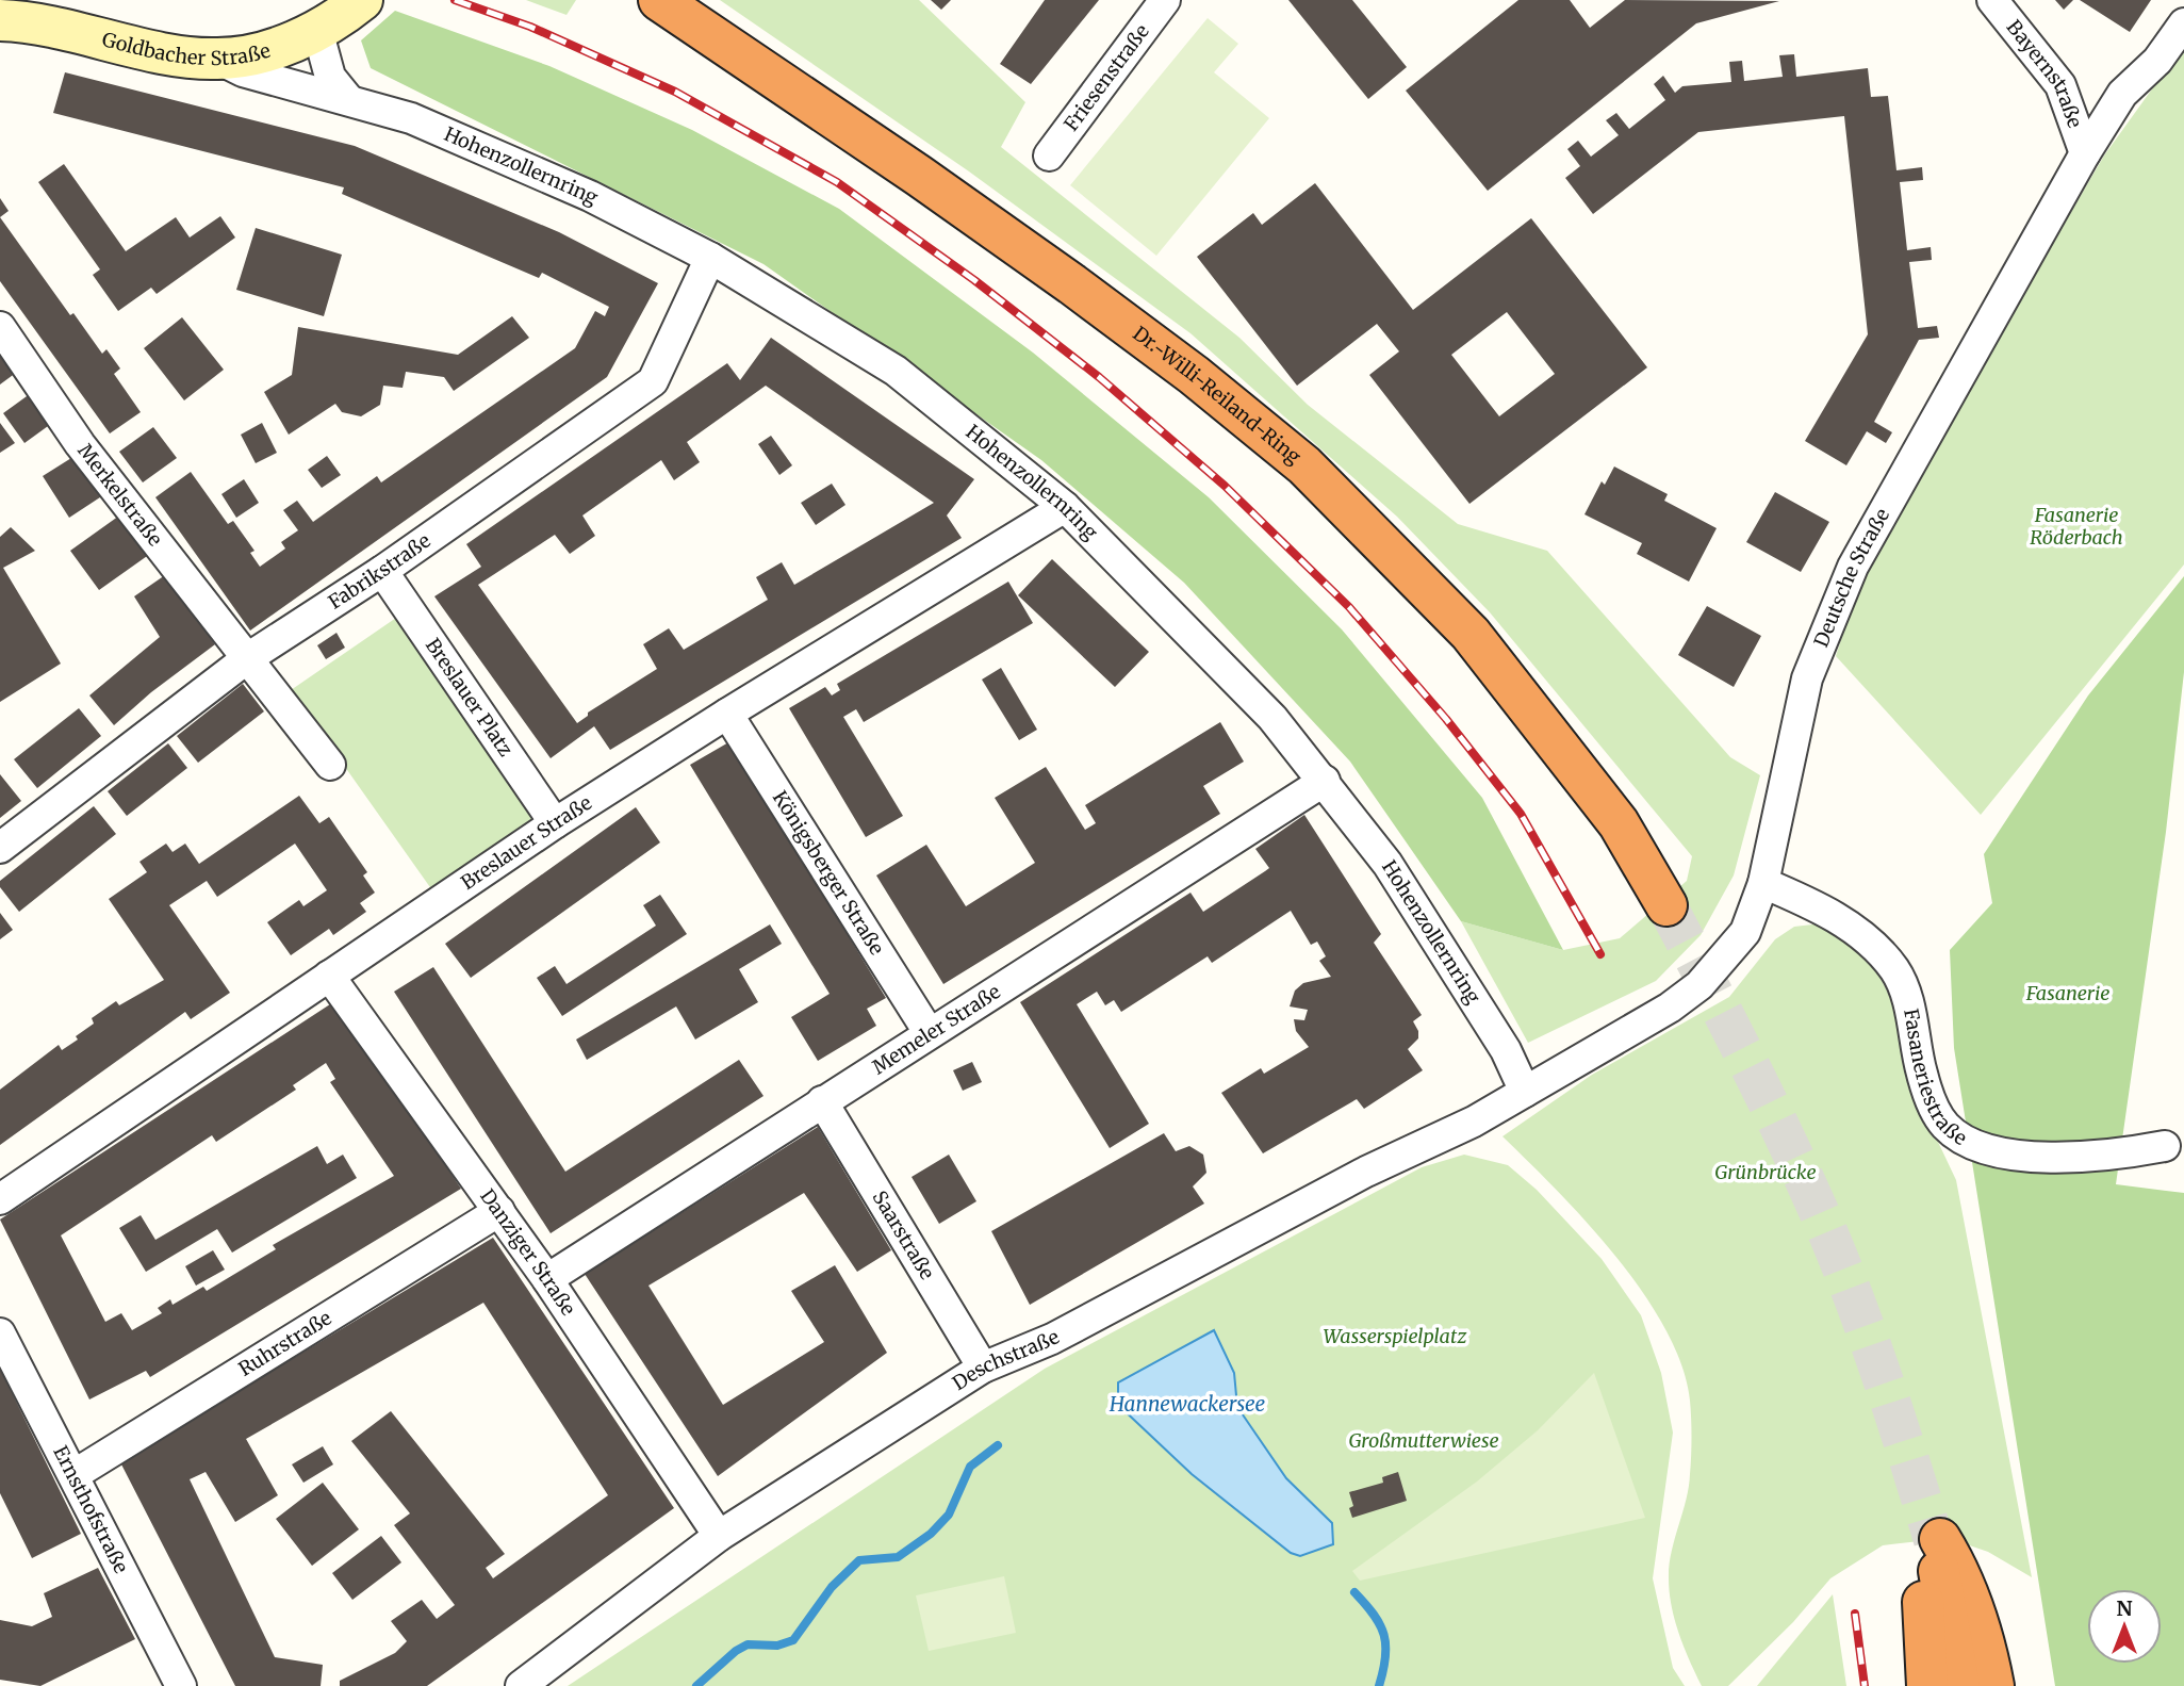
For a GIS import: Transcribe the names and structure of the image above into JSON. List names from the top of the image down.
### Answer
{
  "streets": {
    "highway": ["Dr.-Willi-Reiland-Ring"],
    "main road": ["Goldbacher Straße"],
    "street": [
      "Bayernstraße",
      "Friesenstraße",
      "Hohenzollernring",
      "Merkelstraße",
      "Fabrikstraße",
      "Deutsche Straße",
      "Breslauer Platz",
      "Breslauer Straße",
      "Königsberger Straße",
      "Memeler Straße",
      "Fasaneriestraße",
      "Saarstraße",
      "Danziger Straße",
      "Ruhrstraße",
      "Deschstraße",
      "Ernsthofstraße"
    ]
  },
  "crossings": [
    ["Goldbacher Straße", "Hohenzollernring"],
    ["Bayernstraße", "Deutsche Straße"],
    ["Hohenzollernring", "Fabrikstraße"],
    ["Hohenzollernring", "Deutsche Straße"],
    ["Hohenzollernring", "Breslauer Straße"],
    ["Hohenzollernring", "Memeler Straße"],
    ["Hohenzollernring", "Deschstraße"],
    ["Merkelstraße", "Fabrikstraße"],
    ["Fabrikstraße", "Breslauer Platz"],
    ["Deutsche Straße", "Fasaneriestraße"],
    ["Deutsche Straße", "Deschstraße"],
    ["Breslauer Platz", "Breslauer Straße"],
    ["Breslauer Straße", "Königsberger Straße"],
    ["Breslauer Straße", "Danziger Straße"],
    ["Königsberger Straße", "Memeler Straße"],
    ["Memeler Straße", "Saarstraße"],
    ["Memeler Straße", "Danziger Straße"],
    ["Saarstraße", "Deschstraße"],
    ["Danziger Straße", "Ruhrstraße"],
    ["Danziger Straße", "Deschstraße"],
    ["Ruhrstraße", "Ernsthofstraße"]
  ],
  "water": ["Hannewackersee"],
  "parks": [
    "Fasanerie Röderbach",
    "Fasanerie",
    "Grünbrücke",
    "Wasserspielplatz",
    "Großmutterwiese"
  ],
  "north": "top"
}
